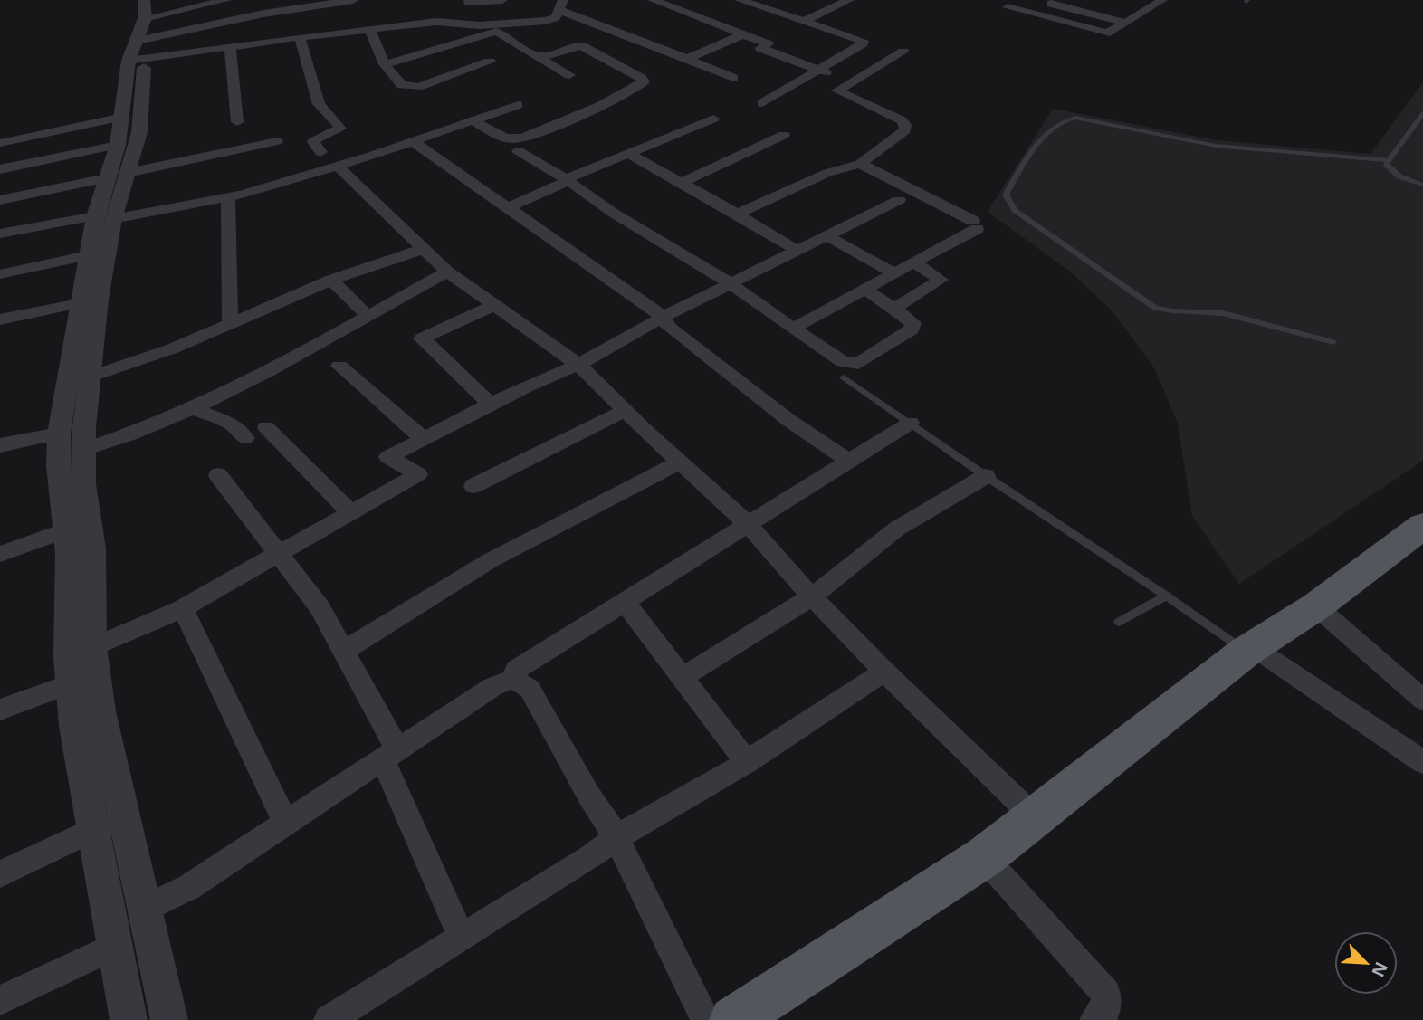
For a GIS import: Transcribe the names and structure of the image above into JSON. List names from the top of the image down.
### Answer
{
  "north": "bottom right"
}
